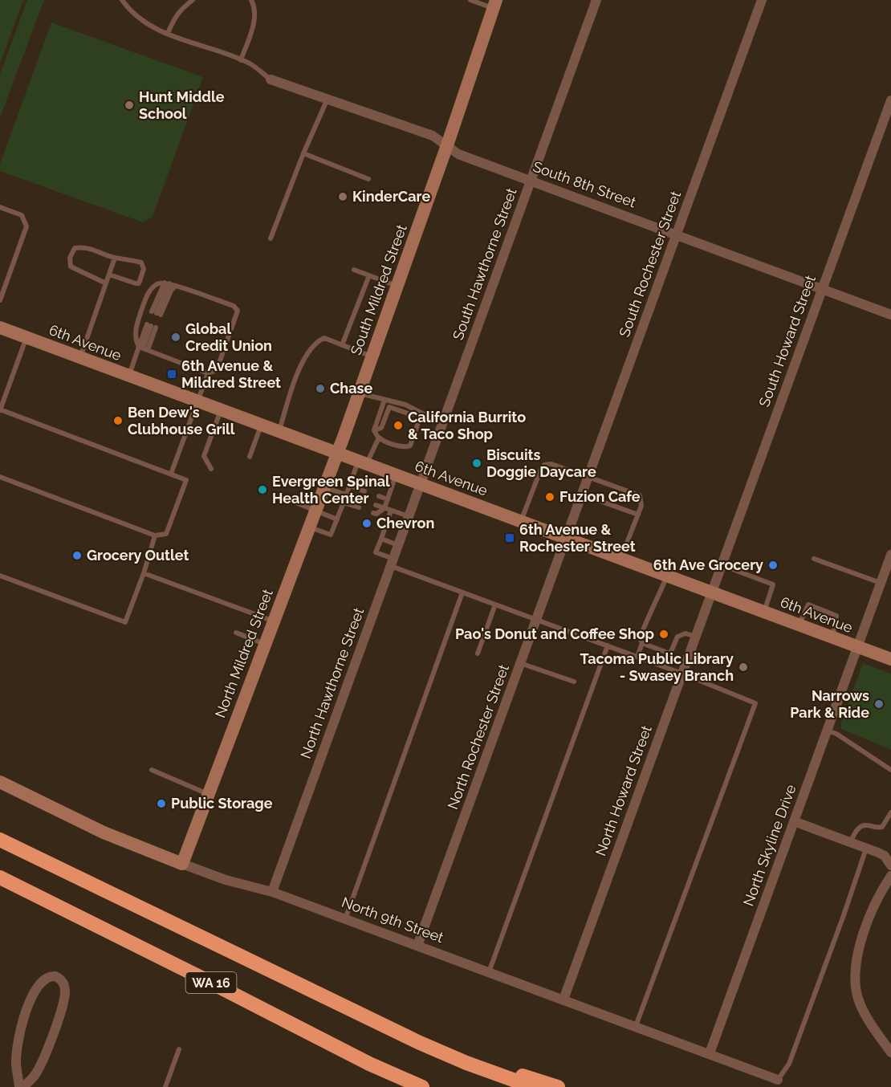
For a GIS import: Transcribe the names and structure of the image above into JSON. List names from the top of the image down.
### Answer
{
  "streets": {
    "highway": ["WA 16"],
    "main road": [
      "South Mildred Street",
      "6th Avenue",
      "North Mildred Street",
      "North 9th Street"
    ],
    "street": [
      "South 8th Street",
      "South Hawthorne Street",
      "South Rochester Street",
      "South Howard Street",
      "North Hawthorne Street",
      "North Rochester Street",
      "North Howard Street",
      "North Skyline Drive"
    ]
  },
  "crossings": [
    ["South 8th Street", "South Hawthorne Street"],
    ["South 8th Street", "South Rochester Street"],
    ["South 8th Street", "South Mildred Street"],
    ["South 8th Street", "South Howard Street"],
    ["South Hawthorne Street", "6th Avenue"],
    ["South Hawthorne Street", "North Hawthorne Street"],
    ["South Rochester Street", "6th Avenue"],
    ["South Rochester Street", "North Rochester Street"],
    ["South Mildred Street", "6th Avenue"],
    ["South Mildred Street", "North Mildred Street"],
    ["South Howard Street", "6th Avenue"],
    ["South Howard Street", "North Howard Street"],
    ["6th Avenue", "North Mildred Street"],
    ["6th Avenue", "North Hawthorne Street"],
    ["6th Avenue", "North Rochester Street"],
    ["6th Avenue", "North Howard Street"],
    ["6th Avenue", "North Skyline Drive"],
    ["North Mildred Street", "North 9th Street"],
    ["North Hawthorne Street", "North 9th Street"],
    ["North Rochester Street", "North 9th Street"],
    ["North Howard Street", "North 9th Street"],
    ["North Skyline Drive", "North 9th Street"]
  ],
  "places": {
    "other": [
      "Hunt Middle School",
      "KinderCare",
      "Global Credit Union",
      "Chase",
      "Ben Dew's Clubhouse Grill",
      "California Burrito & Taco Shop",
      "Biscuits Doggie Daycare",
      "Evergreen Spinal Health Center",
      "Fuzion Cafe",
      "Chevron",
      "Grocery Outlet",
      "6th Ave Grocery",
      "Pao's Donut and Coffee Shop",
      "Tacoma Public Library - Swasey Branch",
      "Narrows Park & Ride",
      "Public Storage"
    ],
    "transit": ["6th Avenue & Mildred Street", "6th Avenue & Rochester Street"]
  }
}
